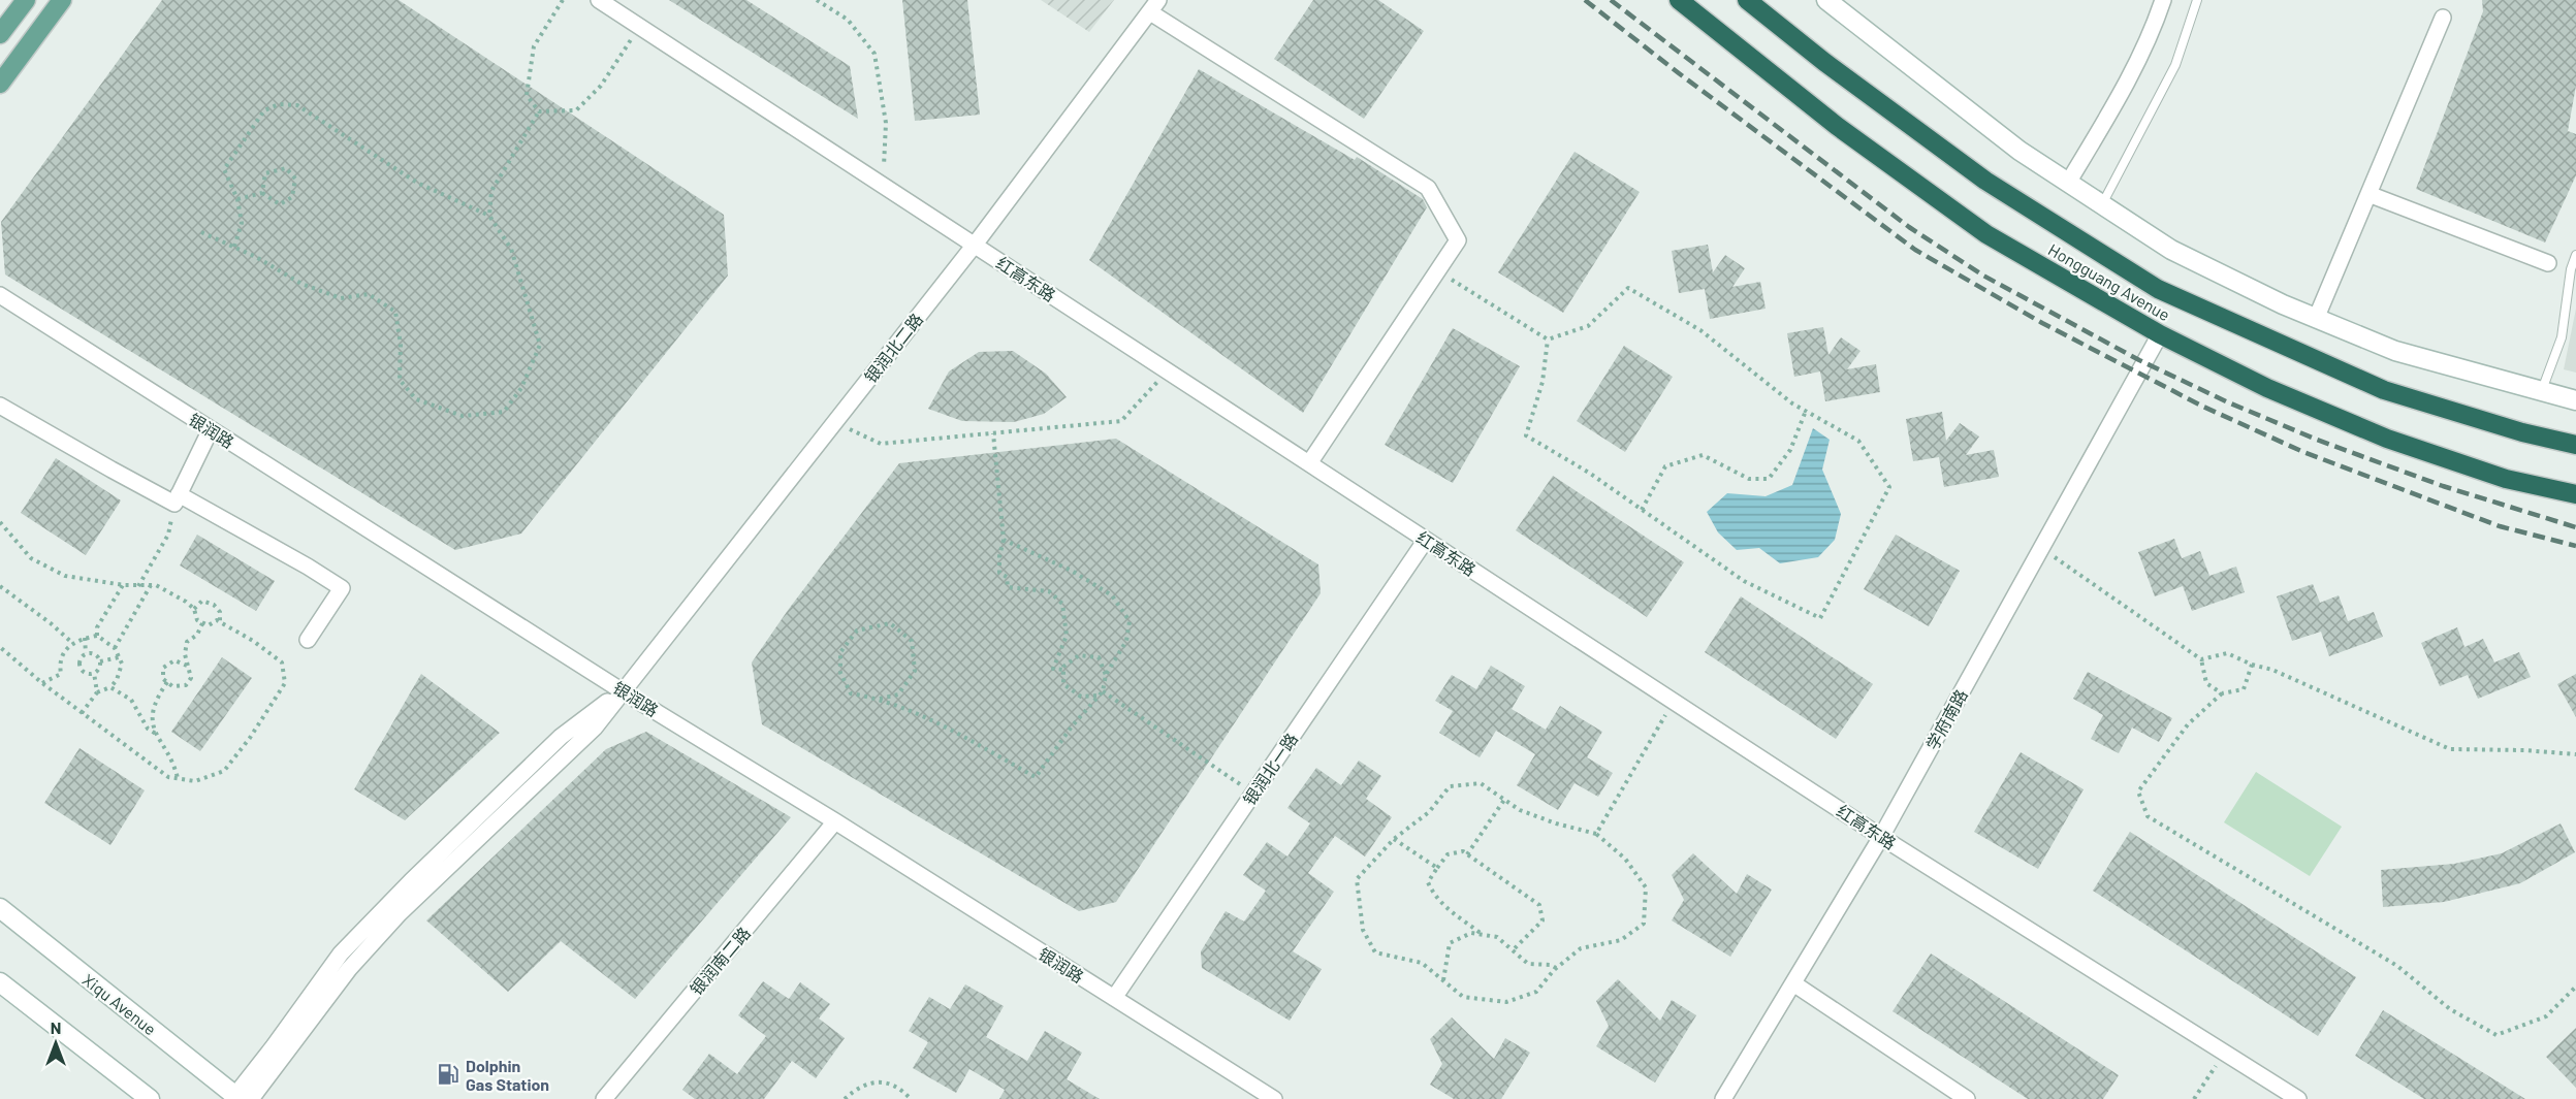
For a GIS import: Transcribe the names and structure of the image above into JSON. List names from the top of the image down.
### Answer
{
  "streets": {
    "highway": ["Hongguang Avenue"],
    "main road": ["Xiqu Avenue"],
    "street": [
      "红高东路",
      "银润北二路",
      "银润路",
      "学府南路",
      "银润北一路",
      "银润南二路"
    ]
  },
  "crossings": [
    ["红高东路", "银润北二路"],
    ["红高东路", "学府南路"],
    ["红高东路", "银润北一路"],
    ["Hongguang Avenue", "学府南路"],
    ["银润北二路", "银润路"],
    ["银润北二路", "Xiqu Avenue"],
    ["银润路", "银润北一路"],
    ["银润路", "银润南二路"]
  ],
  "places": {
    "fuel station": ["Dolphin Gas Station"]
  },
  "north": "top"
}
